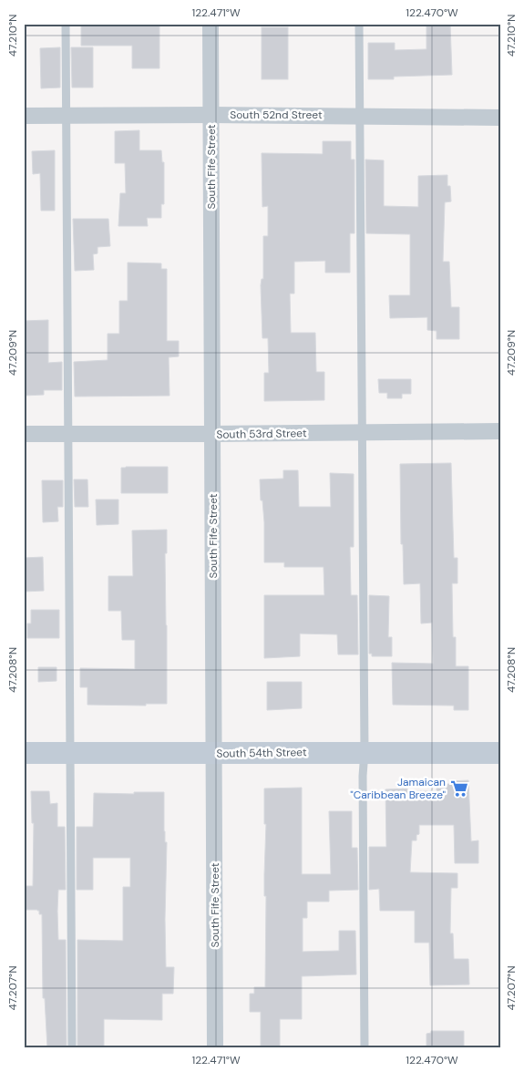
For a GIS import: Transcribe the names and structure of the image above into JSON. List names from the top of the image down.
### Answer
{
  "streets": {
    "street": [
      "South 52nd Street",
      "South Fife Street",
      "South 53rd Street",
      "South 54th Street"
    ]
  },
  "crossings": [
    ["South 52nd Street", "South Fife Street"],
    ["South Fife Street", "South 53rd Street"],
    ["South Fife Street", "South 54th Street"]
  ],
  "places": {
    "supermarket": ["Jamaican \"Caribbean Breeze\""]
  },
  "coordinates": [
    "122.471°W",
    "122.470°W",
    "47.210°N",
    "47.209°N",
    "47.208°N",
    "47.207°N"
  ]
}
